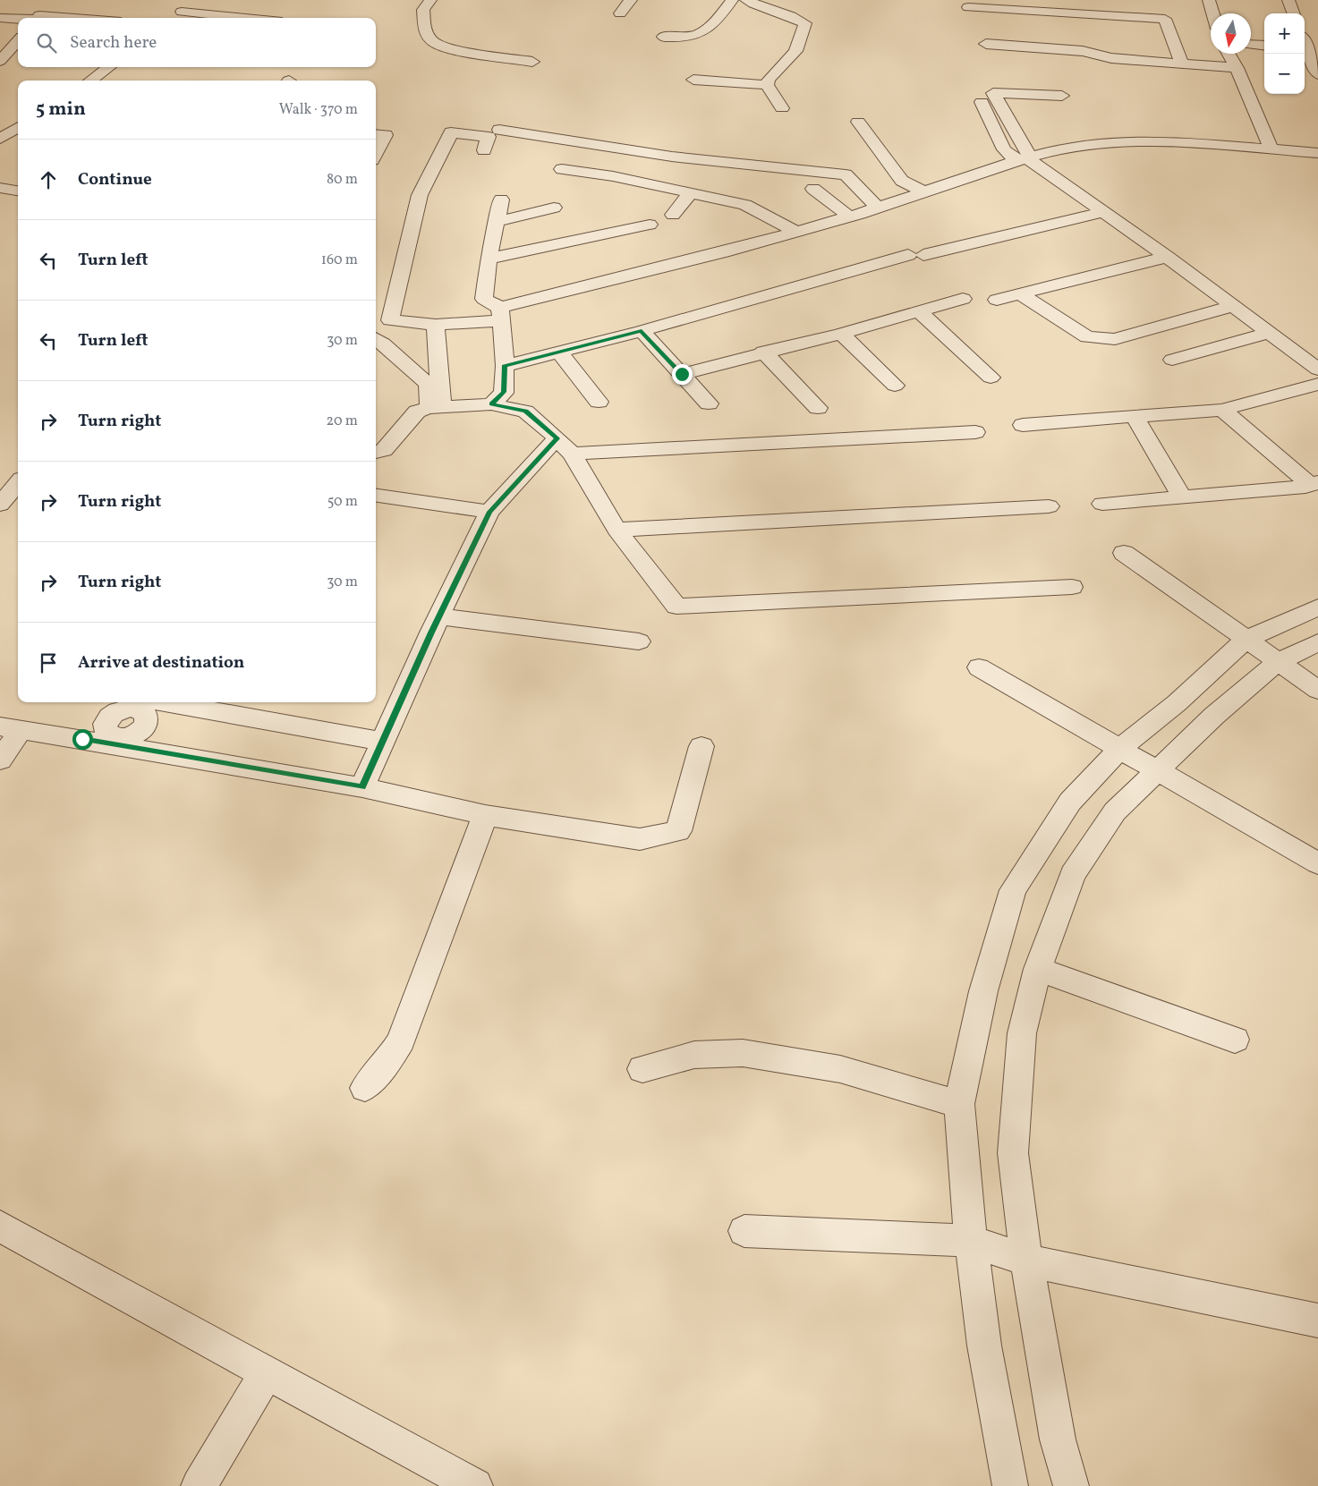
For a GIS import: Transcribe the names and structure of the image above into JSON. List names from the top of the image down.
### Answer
{
  "north": "bottom",
  "page": {
    "map_buttons": ["+", "−"],
    "search": "Search here",
    "heading": ["5 min", "Walk · 370 m"],
    "list": [
      ["Continue", "80 m"],
      ["Turn left", "160 m"],
      ["Turn left", "30 m"],
      ["Turn right", "20 m"],
      ["Turn right", "50 m"],
      ["Turn right", "30 m"],
      "Arrive at destination"
    ]
  }
}
